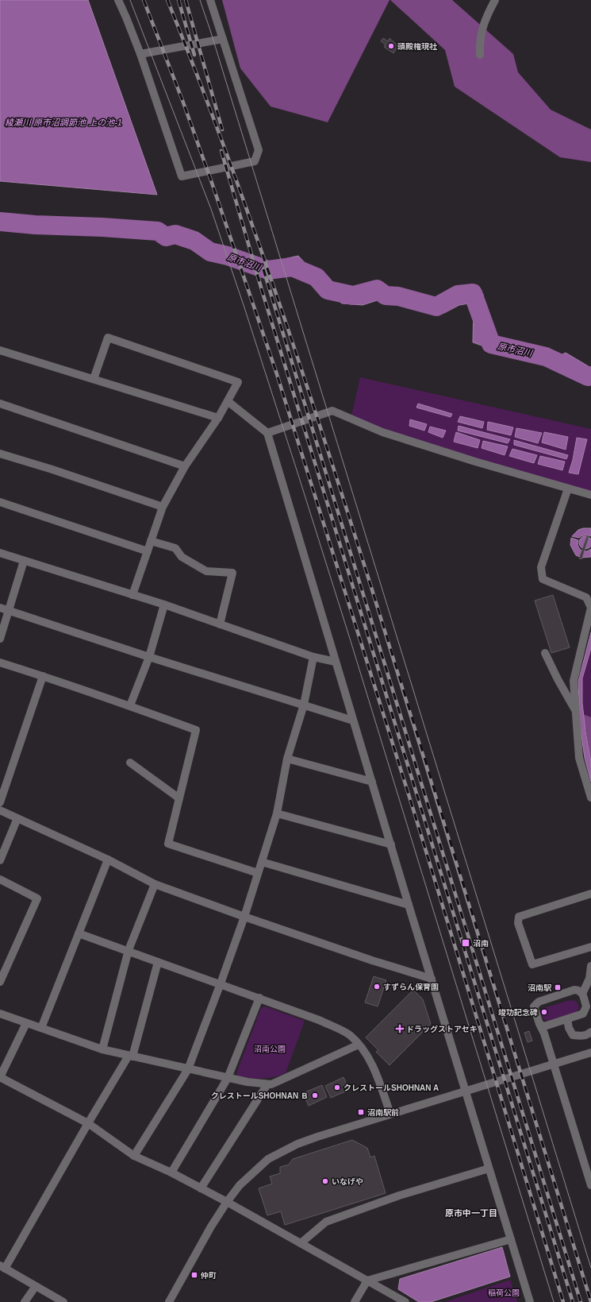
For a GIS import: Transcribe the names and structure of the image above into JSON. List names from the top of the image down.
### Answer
{
  "districts": ["原市中一丁目"],
  "water": ["綾瀬川 原市沼調節池 上の池-1", "原市沼川"],
  "parks": ["沼南公園", "稲荷公園"],
  "places": {
    "other": [
      "頭殿権現社",
      "すずらん保育園",
      "竣功記念碑",
      "クレストールSHOHNAN A",
      "クレストールSHOHNAN Ｂ",
      "いなげや"
    ],
    "transit": [
      "沼南",
      "沼南駅",
      "沼南駅前",
      "仲町"
    ],
    "health": ["ドラッグストアセキ"]
  }
}
